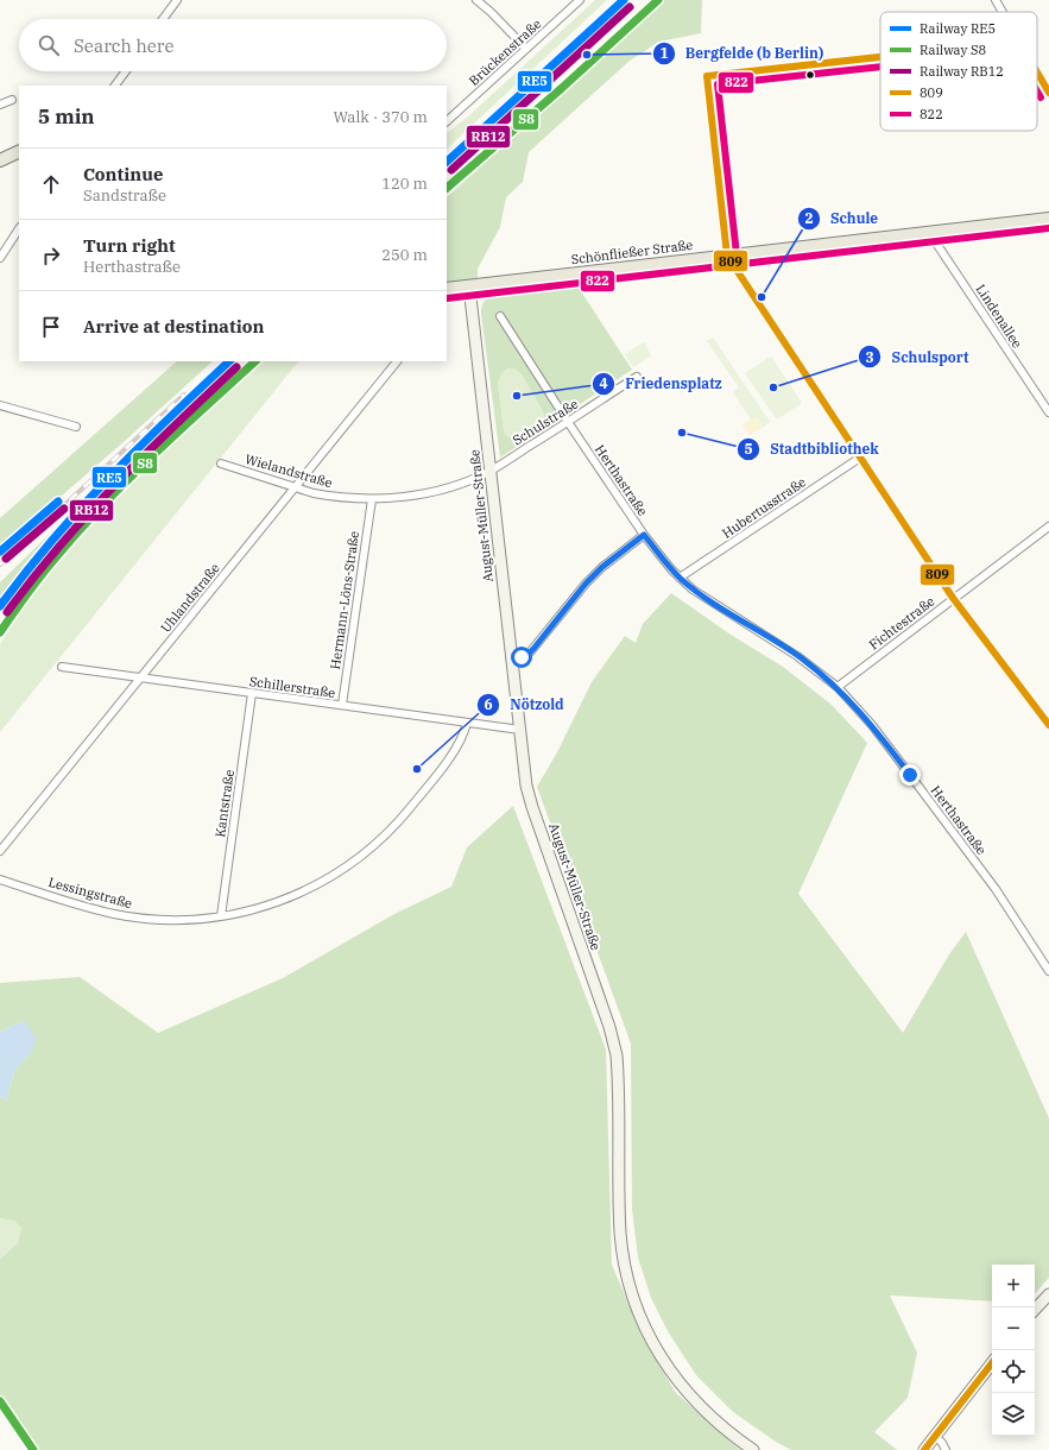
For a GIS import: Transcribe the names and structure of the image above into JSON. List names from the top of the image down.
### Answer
{
  "streets": {
    "main road": ["Schönfließer Straße", "August-Müller-Straße"],
    "street": [
      "Brückenstraße",
      "Lindenallee",
      "Schulstraße",
      "Wielandstraße",
      "Herthastraße",
      "Hubertusstraße",
      "Uhlandstraße",
      "Hermann-Löns-Straße",
      "Fichtestraße",
      "Schillerstraße",
      "Kantstraße",
      "Lessingstraße"
    ]
  },
  "crossings": [
    ["Schönfließer Straße", "Lindenallee"],
    ["Schönfließer Straße", "August-Müller-Straße"],
    ["Schulstraße", "Wielandstraße"],
    ["Schulstraße", "Herthastraße"],
    ["Schulstraße", "August-Müller-Straße"],
    ["Wielandstraße", "August-Müller-Straße"],
    ["Wielandstraße", "Uhlandstraße"],
    ["Wielandstraße", "Hermann-Löns-Straße"],
    ["Herthastraße", "Hubertusstraße"],
    ["Herthastraße", "Fichtestraße"],
    ["August-Müller-Straße", "Schillerstraße"],
    ["Uhlandstraße", "Schillerstraße"],
    ["Hermann-Löns-Straße", "Schillerstraße"],
    ["Schillerstraße", "Kantstraße"],
    ["Schillerstraße", "Lessingstraße"],
    ["Kantstraße", "Lessingstraße"]
  ],
  "places": [
    "Bergfelde (b Berlin)",
    "Schule",
    "Schulsport",
    "Friedensplatz",
    "Stadtbibliothek",
    "Nötzold"
  ],
  "lines": [
    "rail line RE5",
    "rail line S8",
    "rail line RB12",
    "transit line 809",
    "transit line 822"
  ],
  "legend": [
    "Railway RE5",
    "Railway S8",
    "Railway RB12",
    "809",
    "822"
  ],
  "page": {
    "search": "Search here",
    "heading": ["5 min", "Walk · 370 m"],
    "list": [
      ["Continue", "Sandstraße", "120 m"],
      ["Turn right", "Herthastraße", "250 m"],
      "Arrive at destination"
    ],
    "map_buttons": ["+", "−"]
  }
}
